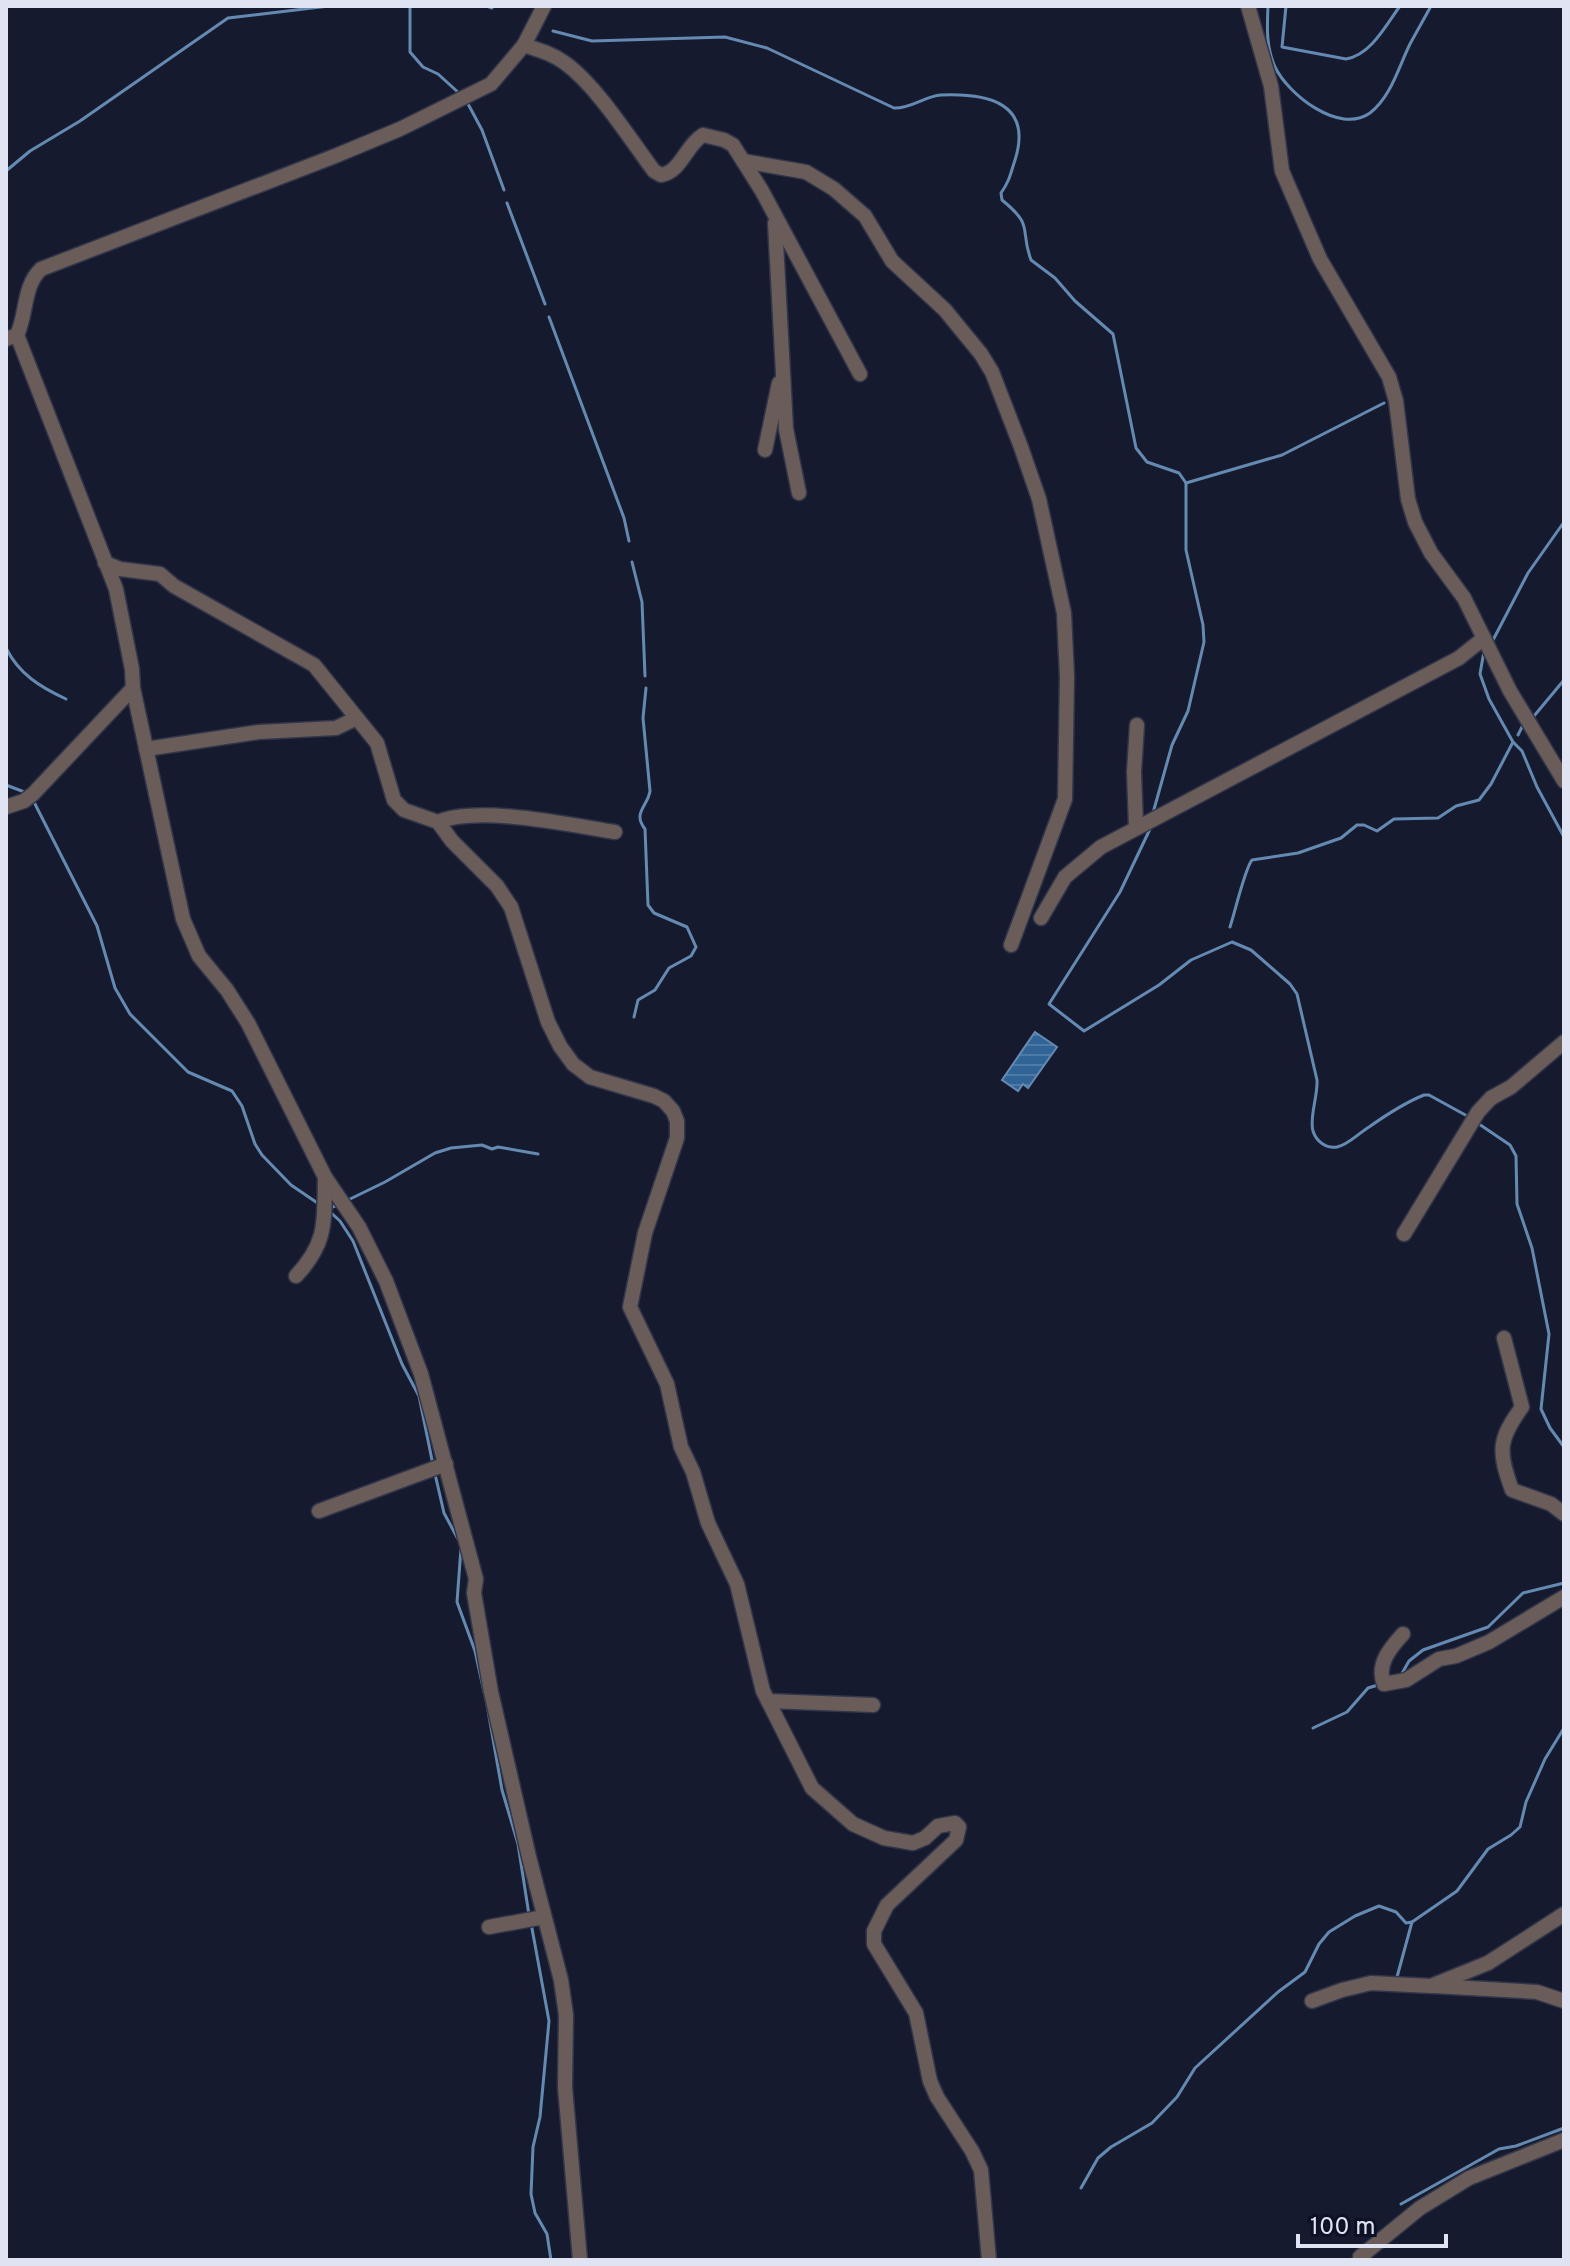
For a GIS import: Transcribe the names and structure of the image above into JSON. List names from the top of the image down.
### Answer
{
  "scale_bar": "100 m"
}
